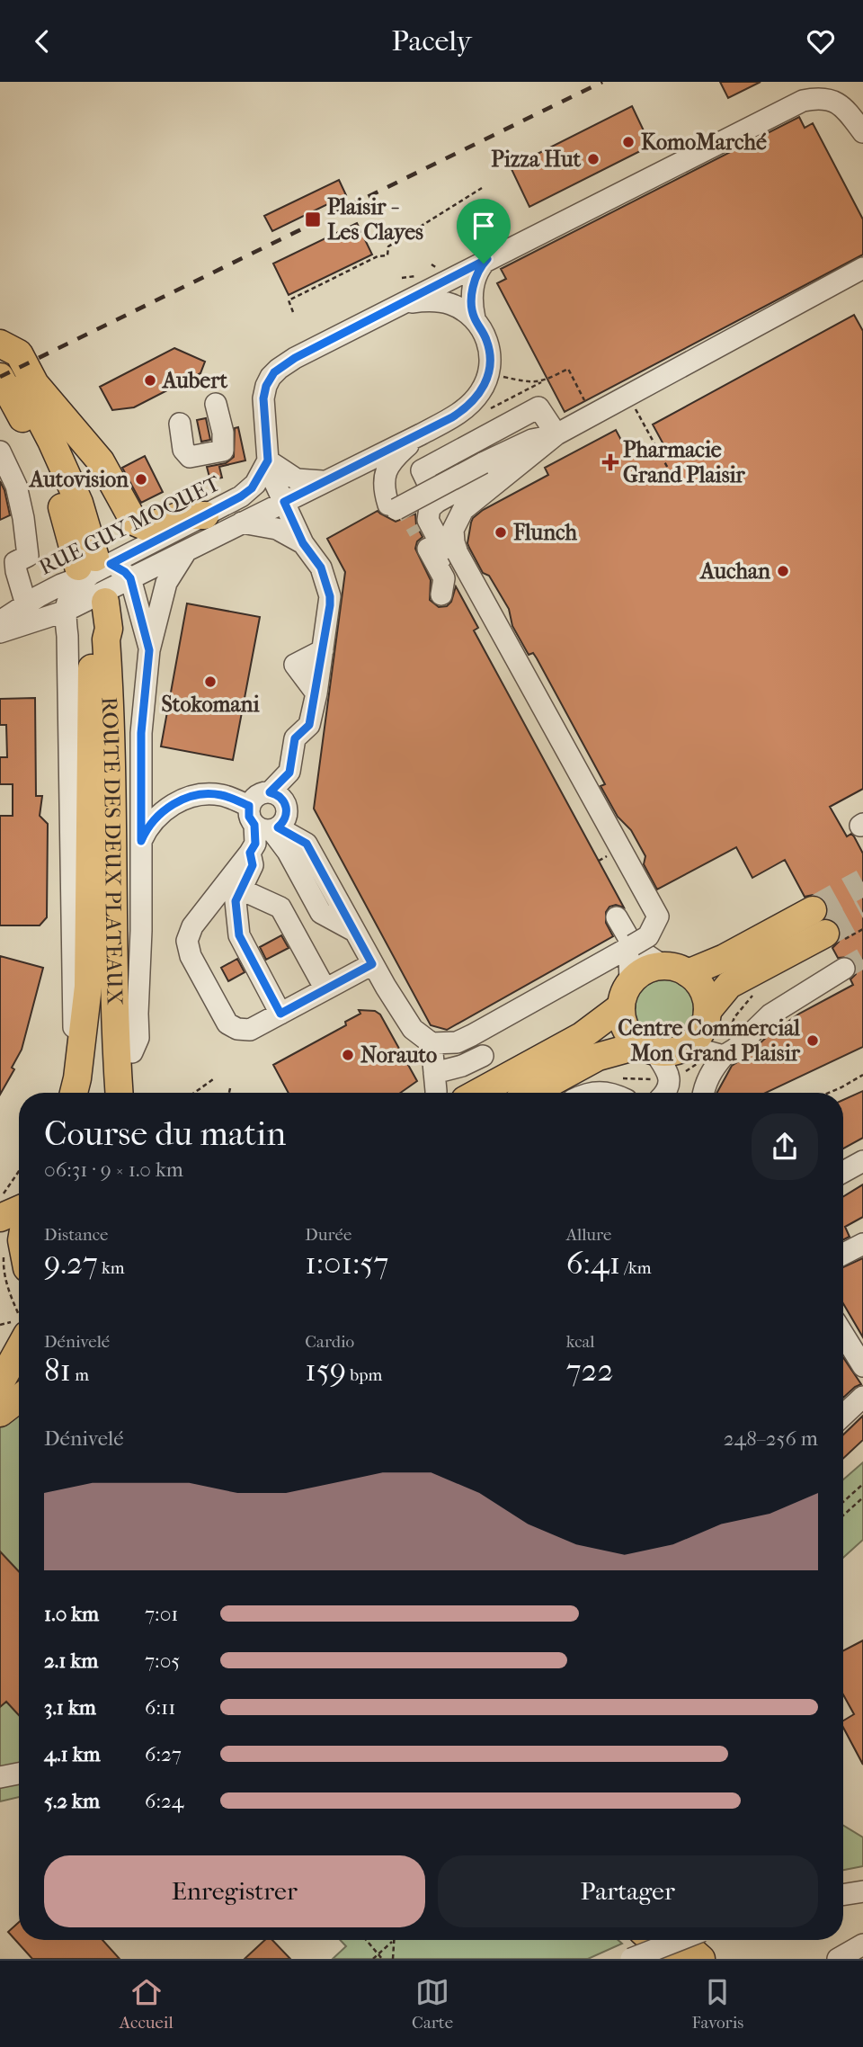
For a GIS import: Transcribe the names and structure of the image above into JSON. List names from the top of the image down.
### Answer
{
  "streets": {
    "main road": ["ROUTE DES DEUX PLATEAUX"],
    "street": ["RUE GUY MOQUET"]
  },
  "crossings": [
    ["RUE GUY MOQUET", "ROUTE DES DEUX PLATEAUX"]
  ],
  "places": {
    "other": [
      "KomoMarché",
      "Pizza Hut",
      "Aubert",
      "Autovision",
      "Flunch",
      "Auchan",
      "Stokomani",
      "Centre Commercial Mon Grand Plaisir",
      "Norauto"
    ],
    "transit": ["Plaisir - Les Clayes"],
    "health": ["Pharmacie Grand Plaisir"]
  },
  "page": {
    "header": "Pacely",
    "heading": ["Course du matin", "06:31 · 9 × 1.0 km"],
    "stats": [
      ["Distance", "9.27 km"],
      ["Durée", "1:01:57"],
      ["Allure", "6:41 /km"],
      ["Dénivelé", "81 m"],
      ["Cardio", "159 bpm"],
      ["kcal", "722"]
    ],
    "chart": ["Dénivelé", "248–256 m"],
    "list": [
      {
        "name": "1.0 km",
        "note": "7:01"
      },
      {
        "name": "2.1 km",
        "note": "7:05"
      },
      {
        "name": "3.1 km",
        "note": "6:11"
      },
      {
        "name": "4.1 km",
        "note": "6:27"
      },
      {
        "name": "5.2 km",
        "note": "6:24"
      }
    ],
    "buttons": ["Enregistrer", "Partager"],
    "tabs": ["Accueil", "Carte", "Favoris"]
  }
}
